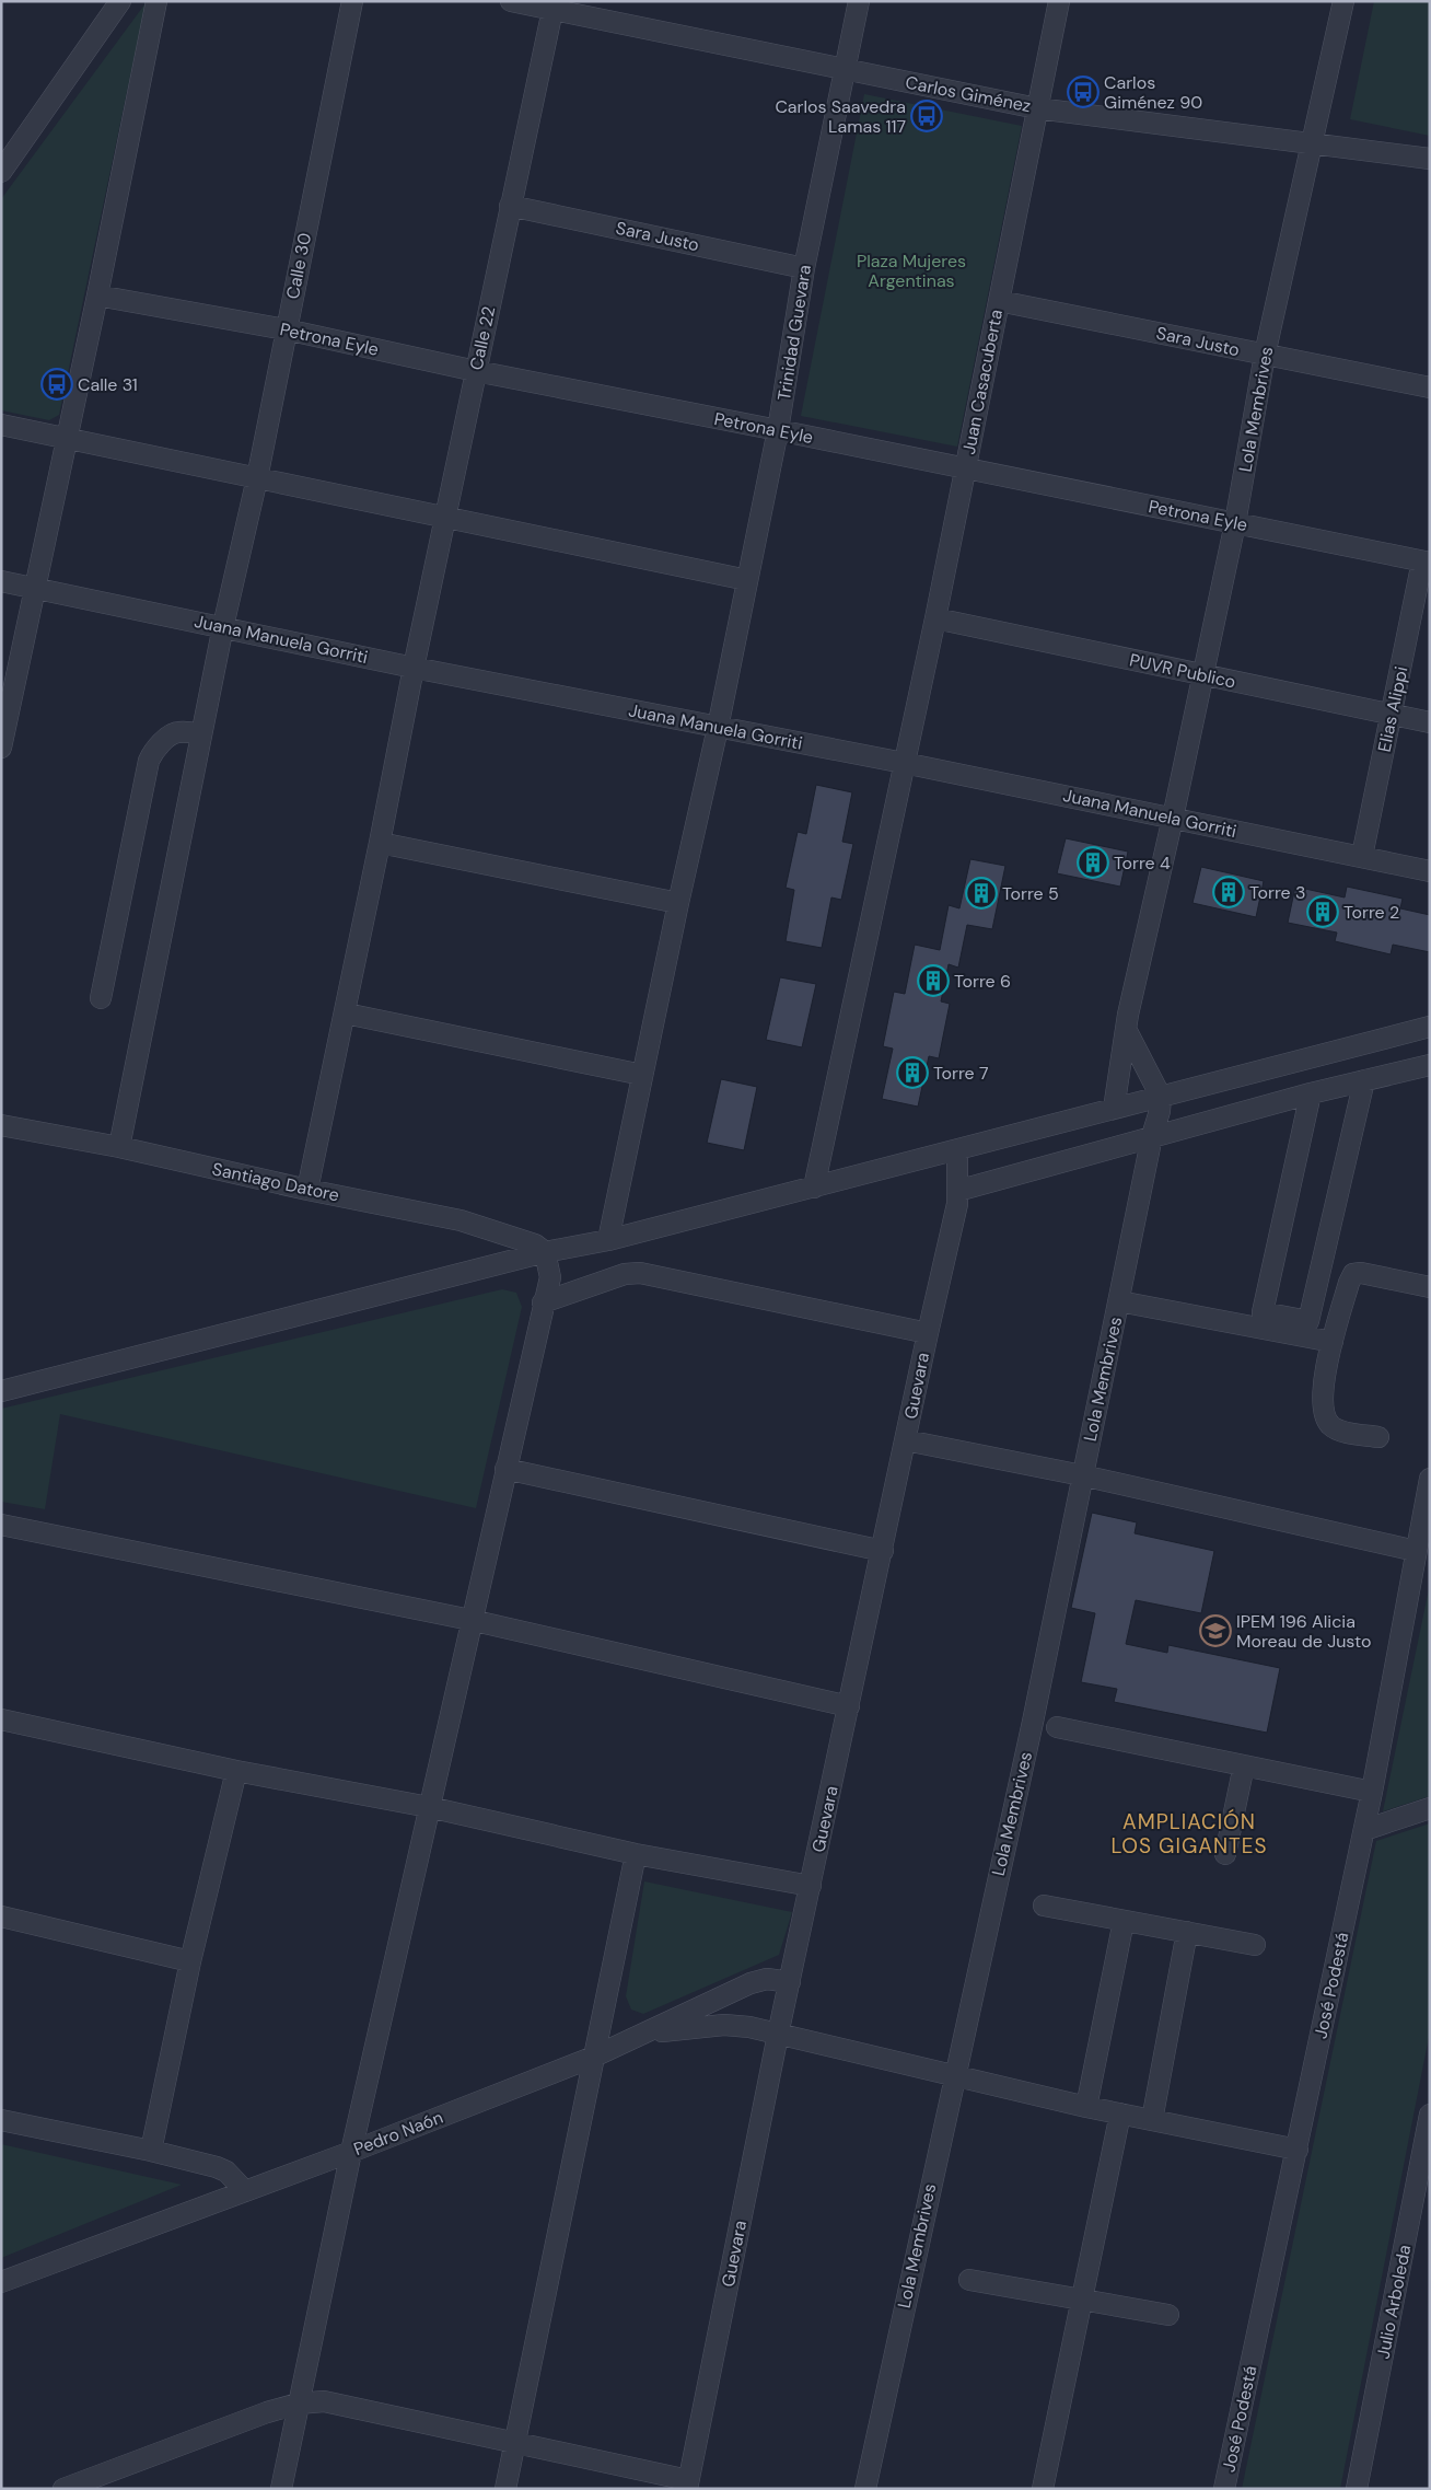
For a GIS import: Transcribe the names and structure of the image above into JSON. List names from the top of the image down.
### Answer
{
  "streets": {
    "street": [
      "Carlos Giménez",
      "Sara Justo",
      "Calle 30",
      "Trinidad Guevara",
      "Calle 22",
      "Petrona Eyle",
      "Juan Casacuberta",
      "Lola Membrives",
      "Juana Manuela Gorriti",
      "PUVR Publico",
      "Elias Alippi",
      "Santiago Datore",
      "Guevara",
      "José Podestá",
      "Pedro Naón",
      "Julio Arboleda"
    ]
  },
  "crossings": [
    ["Carlos Giménez", "Trinidad Guevara"],
    ["Carlos Giménez", "Calle 22"],
    ["Carlos Giménez", "Juan Casacuberta"],
    ["Carlos Giménez", "Lola Membrives"],
    ["Sara Justo", "Trinidad Guevara"],
    ["Sara Justo", "Calle 22"],
    ["Sara Justo", "Juan Casacuberta"],
    ["Sara Justo", "Lola Membrives"],
    ["Calle 30", "Petrona Eyle"],
    ["Calle 30", "Juana Manuela Gorriti"],
    ["Calle 30", "Santiago Datore"],
    ["Trinidad Guevara", "Petrona Eyle"],
    ["Trinidad Guevara", "Juana Manuela Gorriti"],
    ["Calle 22", "Petrona Eyle"],
    ["Calle 22", "Juana Manuela Gorriti"],
    ["Calle 22", "Santiago Datore"],
    ["Petrona Eyle", "Juan Casacuberta"],
    ["Petrona Eyle", "Lola Membrives"],
    ["Petrona Eyle", "Elias Alippi"],
    ["Juan Casacuberta", "Juana Manuela Gorriti"],
    ["Juan Casacuberta", "PUVR Publico"],
    ["Lola Membrives", "Juana Manuela Gorriti"],
    ["Lola Membrives", "PUVR Publico"],
    ["Juana Manuela Gorriti", "Elias Alippi"],
    ["PUVR Publico", "Elias Alippi"],
    ["Guevara", "Pedro Naón"]
  ],
  "districts": ["AMPLIACIÓN LOS GIGANTES"],
  "parks": ["Plaza Mujeres Argentinas"],
  "places": {
    "bus stop": ["Carlos Giménez 90", "Carlos Saavedra Lamas 117", "Calle 31"],
    "building": [
      "Torre 4",
      "Torre 3",
      "Torre 5",
      "Torre 2",
      "Torre 6",
      "Torre 7"
    ],
    "school or university": ["IPEM 196 Alicia Moreau de Justo"]
  }
}
